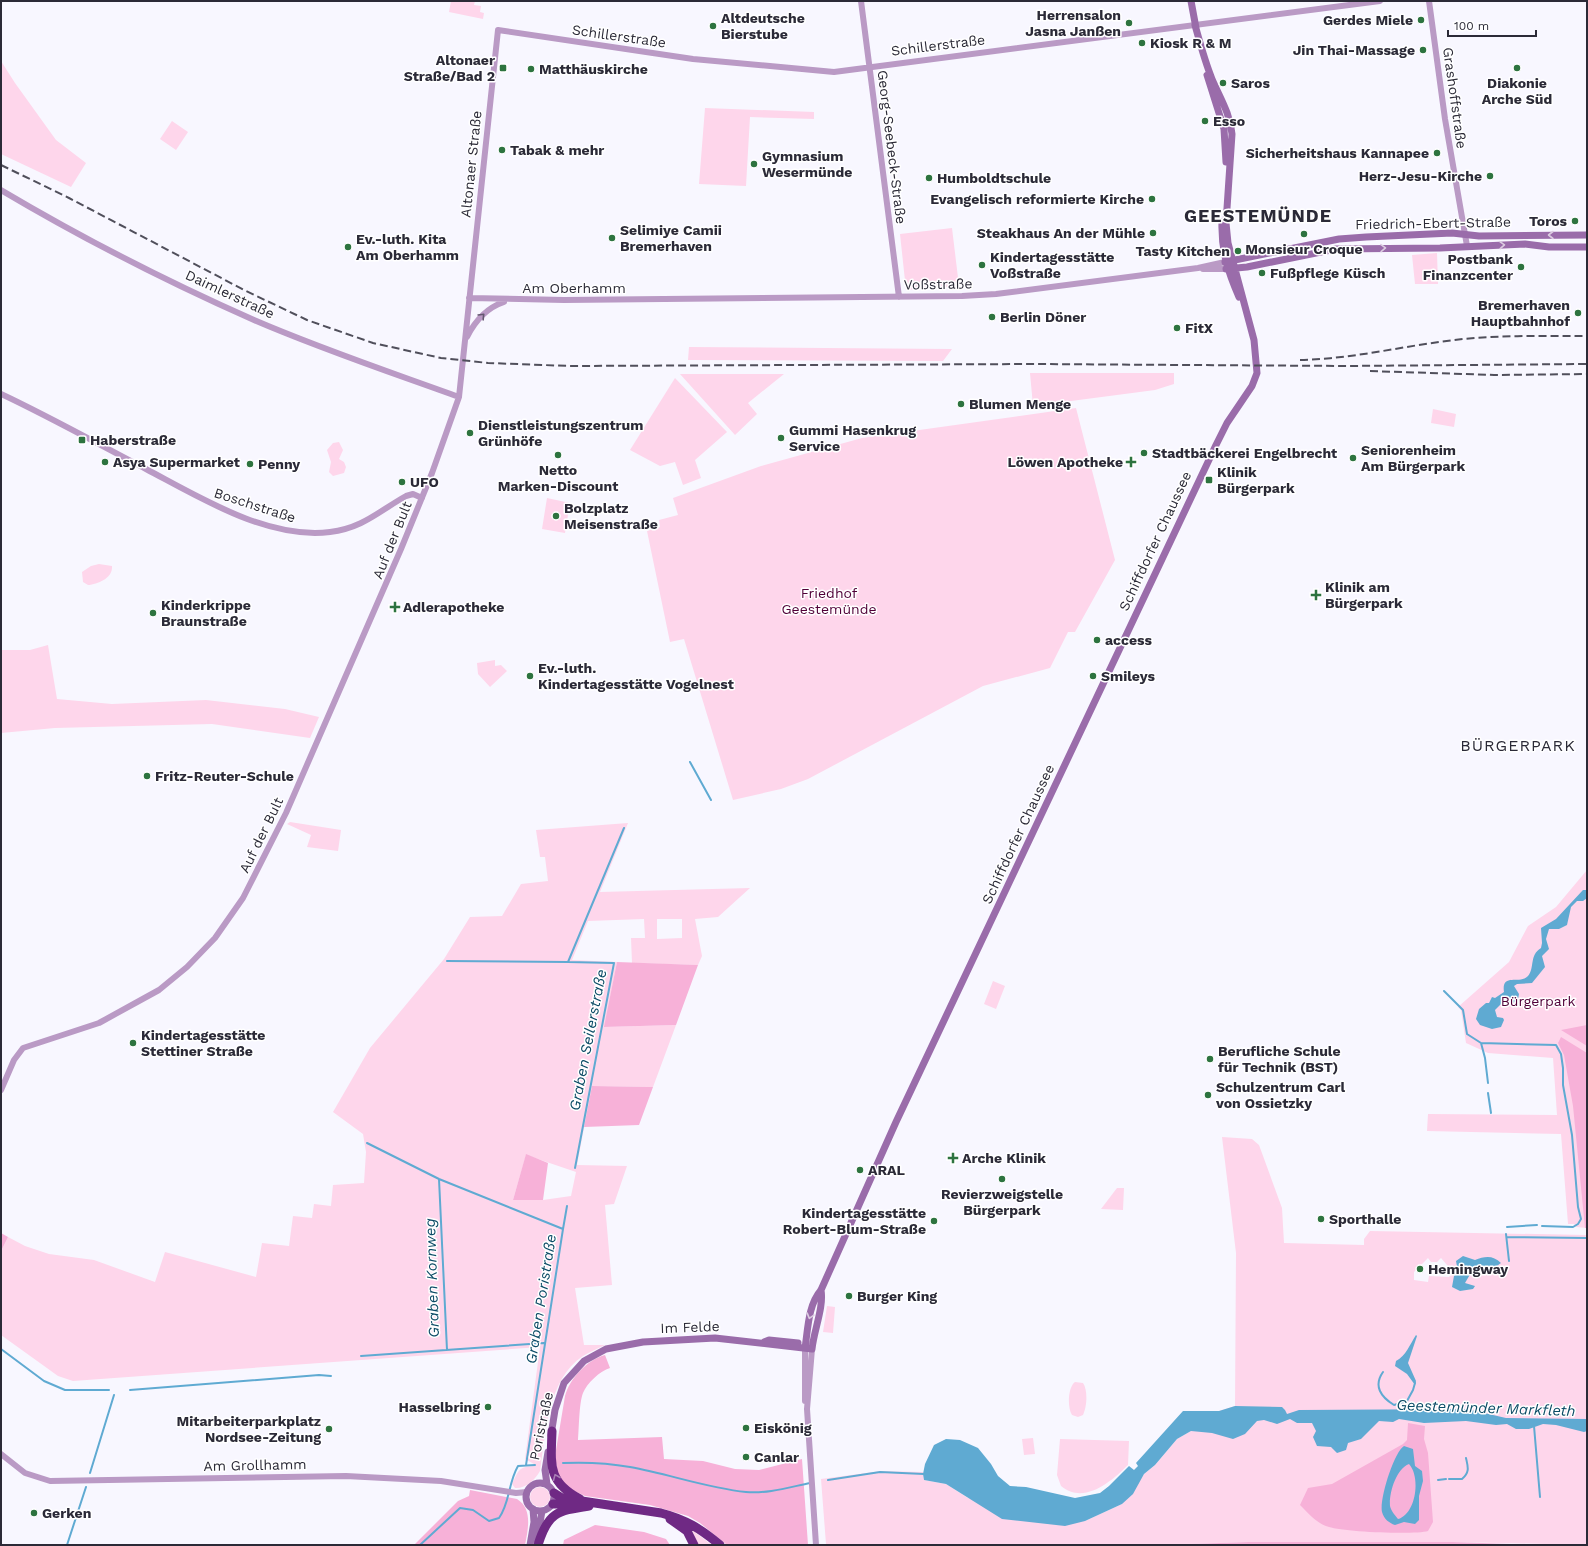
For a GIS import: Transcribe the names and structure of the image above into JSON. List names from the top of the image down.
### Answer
{
  "streets": {
    "main road": [
      "Friedrich-Ebert-Straße",
      "Schiffdorfer Chaussee",
      "Im Felde",
      "Poristraße"
    ],
    "street": [
      "Schillerstraße",
      "Grashoffstraße",
      "Georg-Seebeck-Straße",
      "Altonaer Straße",
      "Voßstraße",
      "Am Oberhamm",
      "Daimlerstraße",
      "Boschstraße",
      "Auf der Bult",
      "Am Grollhamm"
    ]
  },
  "crossings": [
    ["Schillerstraße", "Georg-Seebeck-Straße"],
    ["Schillerstraße", "Altonaer Straße"],
    ["Schillerstraße", "Schiffdorfer Chaussee"],
    ["Grashoffstraße", "Friedrich-Ebert-Straße"],
    ["Georg-Seebeck-Straße", "Voßstraße"],
    ["Altonaer Straße", "Am Oberhamm"],
    ["Altonaer Straße", "Daimlerstraße"],
    ["Altonaer Straße", "Auf der Bult"],
    ["Friedrich-Ebert-Straße", "Voßstraße"],
    ["Friedrich-Ebert-Straße", "Schiffdorfer Chaussee"],
    ["Voßstraße", "Am Oberhamm"],
    ["Voßstraße", "Schiffdorfer Chaussee"],
    ["Daimlerstraße", "Auf der Bult"],
    ["Boschstraße", "Auf der Bult"],
    ["Schiffdorfer Chaussee", "Im Felde"],
    ["Im Felde", "Poristraße"],
    ["Poristraße", "Am Grollhamm"]
  ],
  "districts": ["GEESTEMÜNDE", "BÜRGERPARK"],
  "water": [
    "Graben Seilerstraße",
    "Graben Kornweg",
    "Graben Poristraße",
    "Geestemünder Markfleth"
  ],
  "parks": ["Friedhof Geestemünde", "Bürgerpark"],
  "places": {
    "other": [
      "Gerdes Miele",
      "Herrensalon Jasna Janßen",
      "Altdeutsche Bierstube",
      "Kiosk R & M",
      "Jin Thai-Massage",
      "Diakonie Arche Süd",
      "Matthäuskirche",
      "Saros",
      "Esso",
      "Tabak & mehr",
      "Sicherheitshaus Kannapee",
      "Gymnasium Wesermünde",
      "Herz-Jesu-Kirche",
      "Humboldtschule",
      "Evangelisch reformierte Kirche",
      "Toros",
      "Steakhaus An der Mühle",
      "Monsieur Croque",
      "Selimiye Camii Bremerhaven",
      "Ev.-luth. Kita Am Oberhamm",
      "Tasty Kitchen",
      "Kindertagesstätte Voßstraße",
      "Postbank Finanzcenter",
      "Fußpflege Küsch",
      "Bremerhaven Hauptbahnhof",
      "Berlin Döner",
      "FitX",
      "Blumen Menge",
      "Dienstleistungszentrum Grünhöfe",
      "Gummi Hasenkrug Service",
      "Stadtbäckerei Engelbrecht",
      "Netto Marken-Discount",
      "Seniorenheim Am Bürgerpark",
      "Asya Supermarket",
      "Penny",
      "UFO",
      "Bolzplatz Meisenstraße",
      "Kinderkrippe Braunstraße",
      "access",
      "Ev.-luth. Kindertagesstätte Vogelnest",
      "Smileys",
      "Fritz-Reuter-Schule",
      "Kindertagesstätte Stettiner Straße",
      "Berufliche Schule für Technik (BST)",
      "Schulzentrum Carl von Ossietzky",
      "ARAL",
      "Revierzweigstelle Bürgerpark",
      "Sporthalle",
      "Kindertagesstätte Robert-Blum-Straße",
      "Hemingway",
      "Burger King",
      "Hasselbring",
      "Eiskönig",
      "Mitarbeiterparkplatz Nordsee-Zeitung",
      "Canlar",
      "Gerken"
    ],
    "transit": ["Altonaer Straße/Bad 2", "Haberstraße", "Klinik Bürgerpark"],
    "health": [
      "Löwen Apotheke",
      "Klinik am Bürgerpark",
      "Adlerapotheke",
      "Arche Klinik"
    ]
  },
  "scale_bar": "100 m"
}
